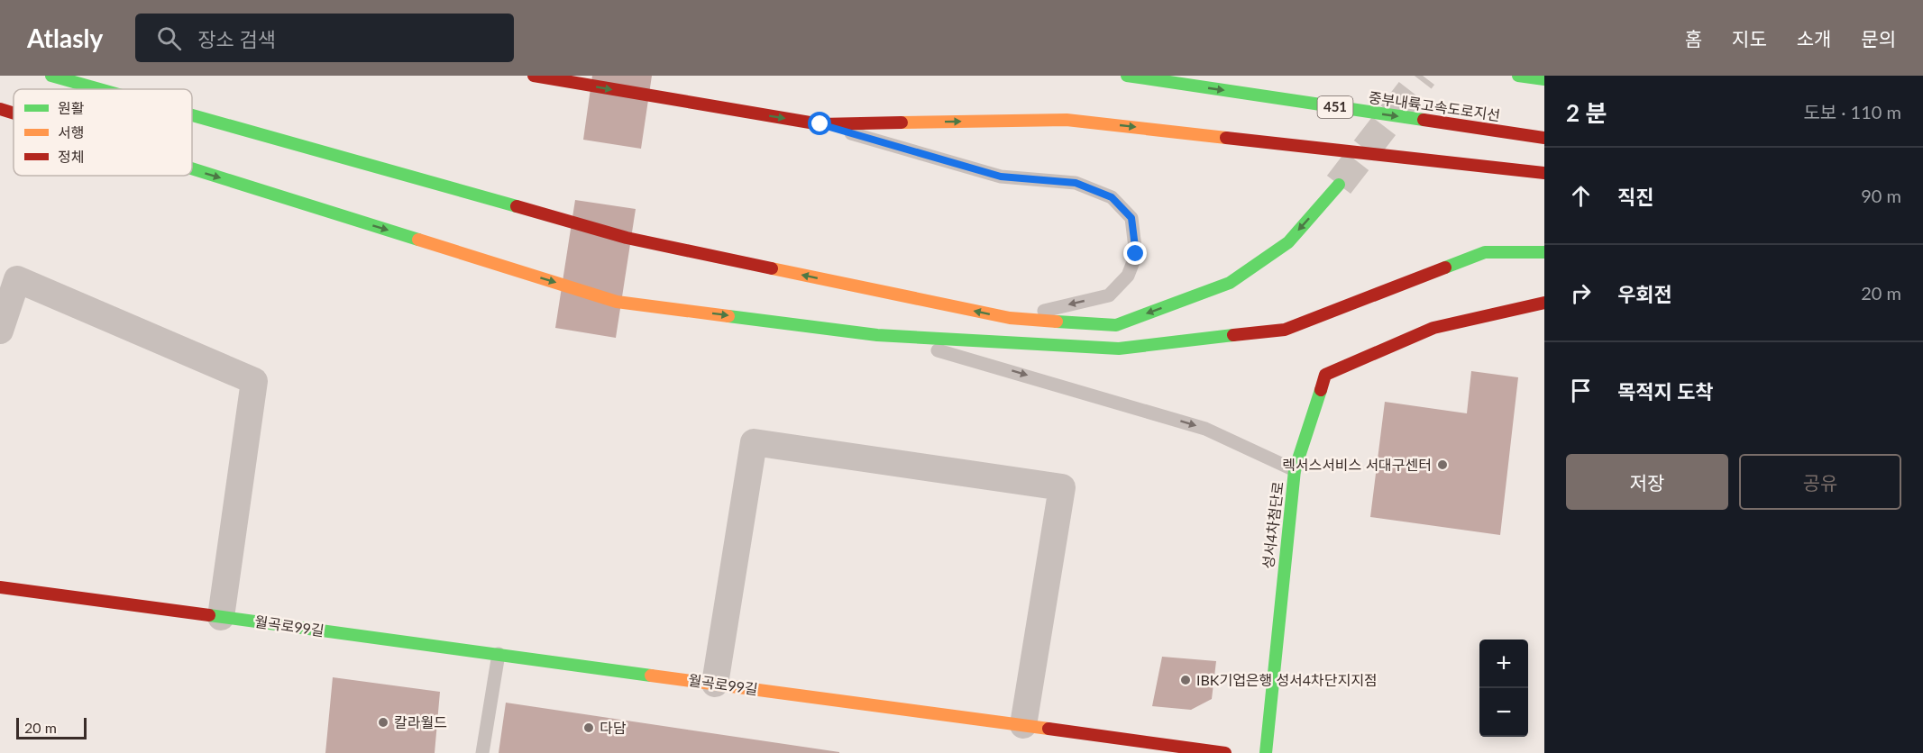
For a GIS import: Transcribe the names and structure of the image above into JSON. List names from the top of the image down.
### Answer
{
  "streets": {
    "main road": [
      "중부내륙고속도로지선",
      "451",
      "성서4차첨단로",
      "월곡로99길"
    ]
  },
  "places": [
    "렉서스서비스 서대구센터",
    "IBK기업은행 성서4차단지지점",
    "칼라월드",
    "다담"
  ],
  "legend": ["원활", "서행", "정체"],
  "scale_bar": "20 m",
  "page": {
    "header": "Atlasly",
    "search": "장소 검색",
    "nav": [
      "홈",
      "지도",
      "소개",
      "문의"
    ],
    "heading": ["2 분", "도보 · 110 m"],
    "list": [
      ["직진", "90 m"],
      ["우회전", "20 m"],
      "목적지 도착"
    ],
    "buttons": ["저장", "공유"],
    "map_buttons": ["+", "−"],
    "scale": "20 m"
  }
}
